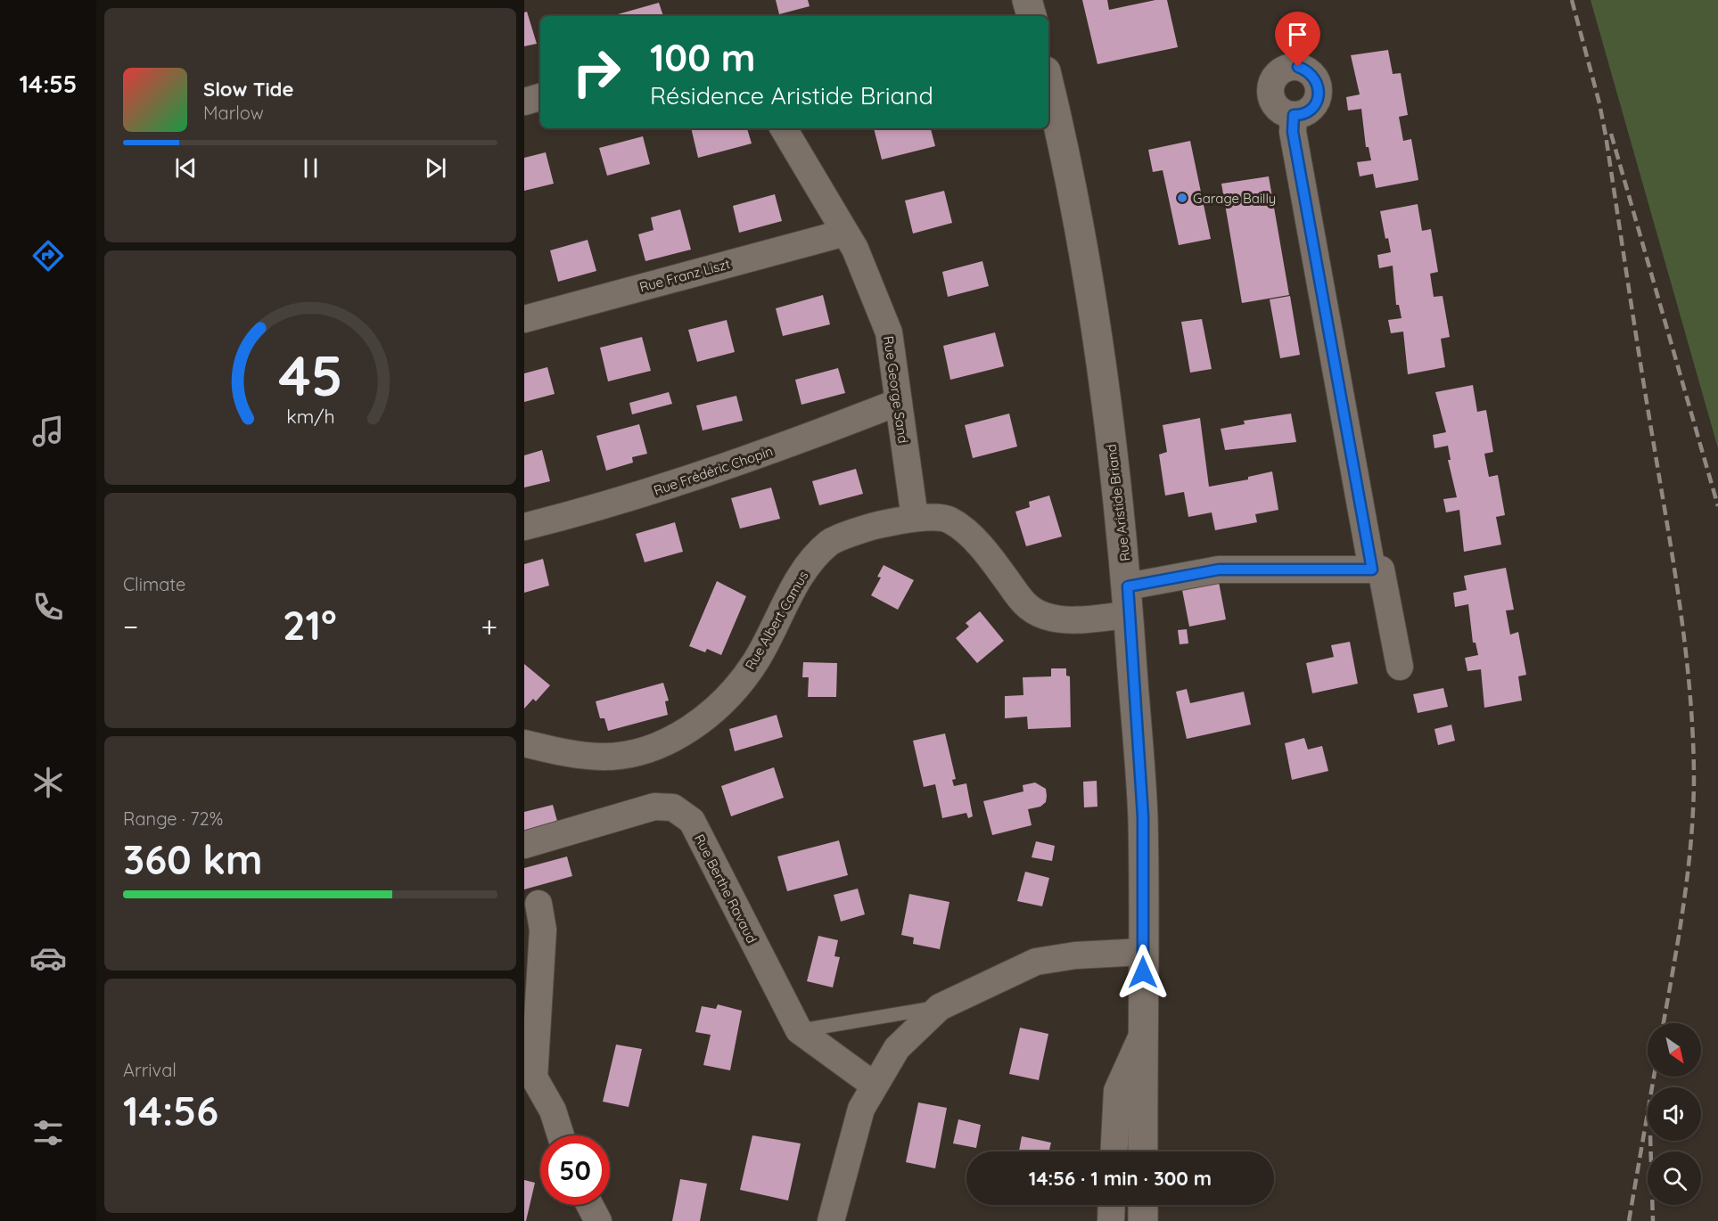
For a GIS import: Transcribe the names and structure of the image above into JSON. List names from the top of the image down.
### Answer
{
  "streets": {
    "main road": ["Rue Aristide Briand"],
    "street": [
      "Rue Franz Liszt",
      "Rue George Sand",
      "Rue Frédéric Chopin",
      "Rue Albert Camus",
      "Rue Berthe Ravaud"
    ]
  },
  "crossings": [
    ["Rue Franz Liszt", "Rue George Sand"],
    ["Rue George Sand", "Rue Frédéric Chopin"],
    ["Rue George Sand", "Rue Albert Camus"],
    ["Rue Aristide Briand", "Rue Albert Camus"]
  ],
  "places": ["Garage Bailly"],
  "north": "bottom right",
  "page": {
    "tabs": "14:55",
    "turn": ["100 m", "Résidence Aristide Briand"],
    "song": ["Slow Tide", "Marlow"],
    "tile": [
      "Climate",
      ["Range · 72%", "360 km"],
      ["Arrival", "14:56"]
    ],
    "heat": ["−", "21°", "+"],
    "limit": "50",
    "trip": "14:56 · 1 min · 300 m",
    "gauge": ["45", "km/h"]
  }
}
